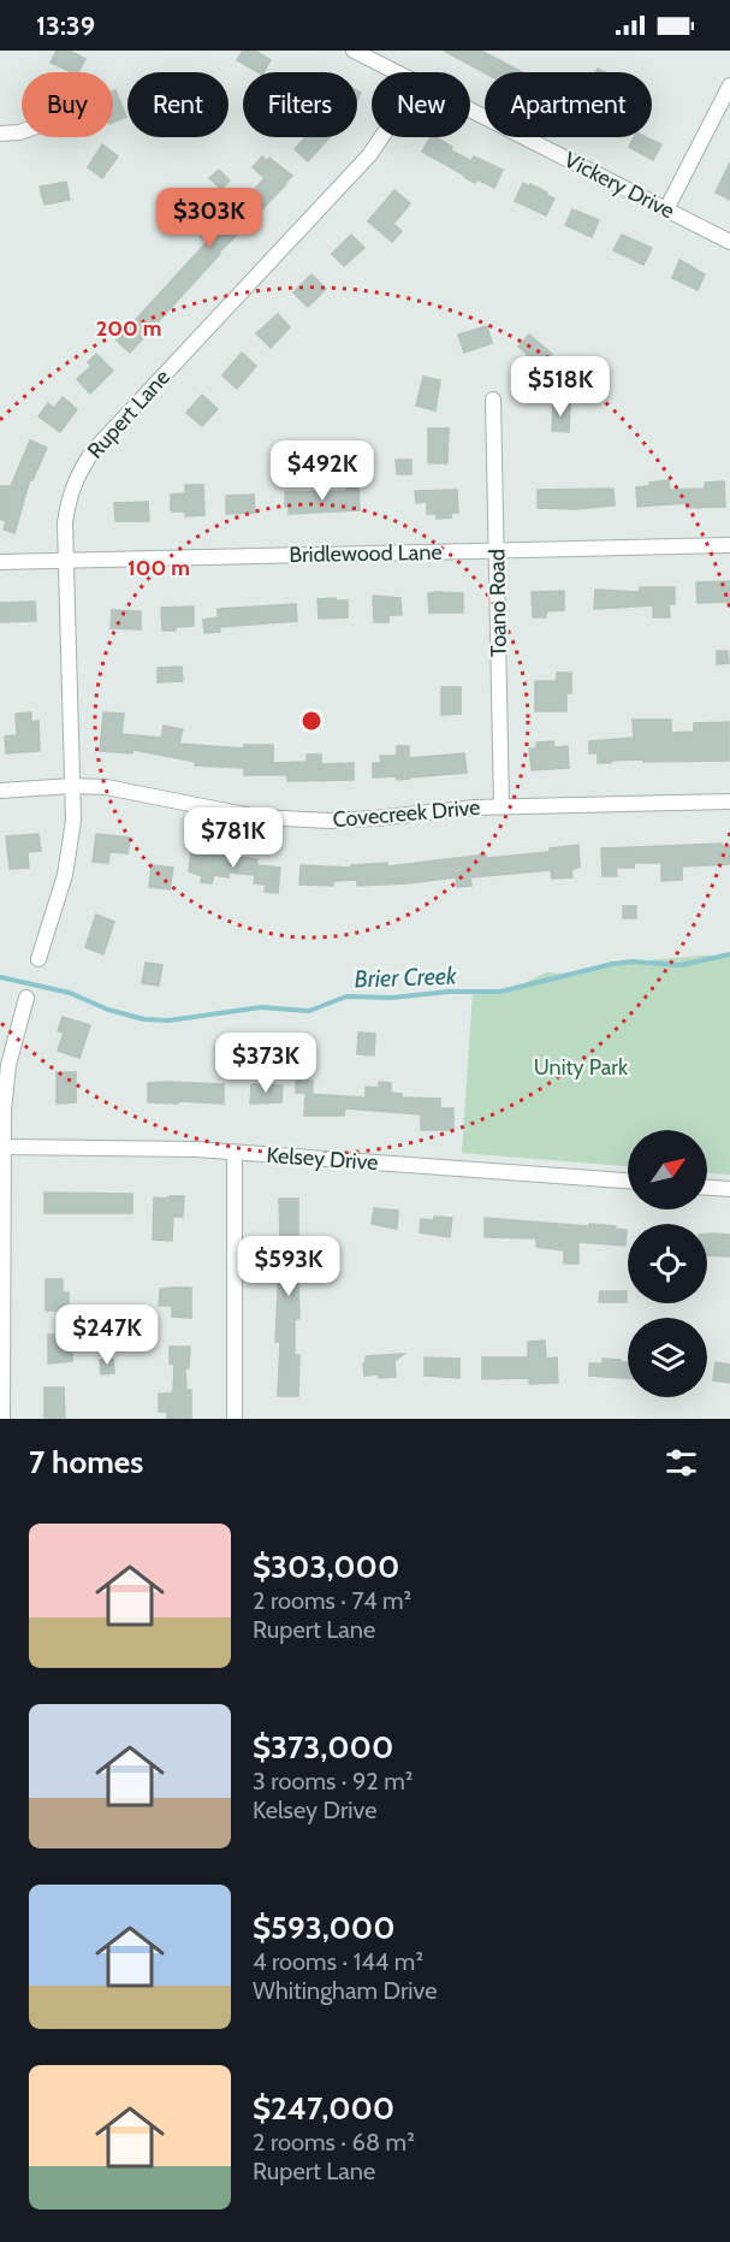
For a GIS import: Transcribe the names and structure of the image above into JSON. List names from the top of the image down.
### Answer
{
  "streets": {
    "street": [
      "Vickery Drive",
      "Rupert Lane",
      "Bridlewood Lane",
      "Toano Road",
      "Covecreek Drive",
      "Kelsey Drive"
    ]
  },
  "crossings": [
    ["Rupert Lane", "Bridlewood Lane"],
    ["Rupert Lane", "Covecreek Drive"],
    ["Bridlewood Lane", "Toano Road"],
    ["Toano Road", "Covecreek Drive"]
  ],
  "water": ["Brier Creek"],
  "parks": ["Unity Park"],
  "north": "top right",
  "page": {
    "status": "13:39",
    "chip": [
      "Buy",
      "Rent",
      "Filters",
      "New",
      "Apartment"
    ],
    "price": [
      "$303K",
      "$518K",
      "$492K",
      "$781K",
      "$373K",
      "$593K",
      "$247K"
    ],
    "heading": "7 homes",
    "list": [
      {
        "name": "$303,000",
        "note": "2 rooms · 74 m² · Rupert Lane"
      },
      {
        "name": "$373,000",
        "note": "3 rooms · 92 m² · Kelsey Drive"
      },
      {
        "name": "$593,000",
        "note": "4 rooms · 144 m² · Whitingham Drive"
      },
      {
        "name": "$247,000",
        "note": "2 rooms · 68 m² · Rupert Lane"
      }
    ]
  },
  "rings": ["200 m", "100 m"]
}
